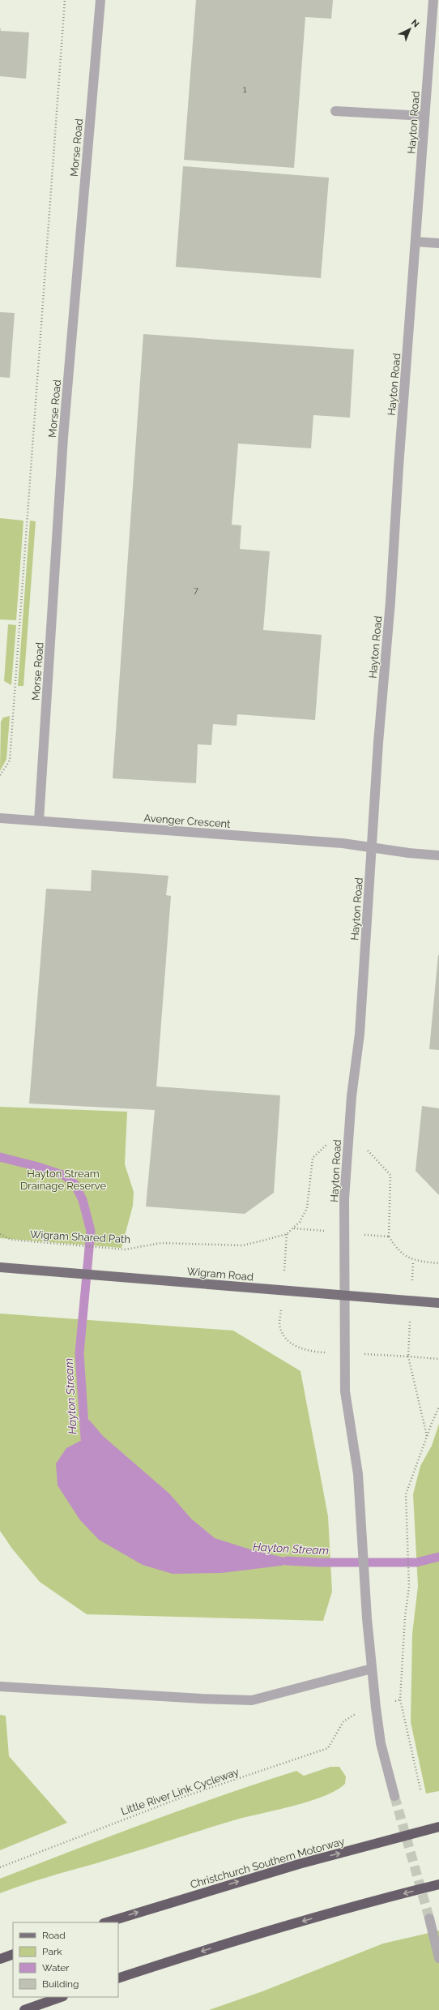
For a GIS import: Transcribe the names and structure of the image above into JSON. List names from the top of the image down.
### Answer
{
  "streets": {
    "highway": ["Christchurch Southern Motorway"],
    "main road": ["Wigram Road"],
    "street": ["Hayton Road", "Morse Road", "Avenger Crescent"],
    "path": ["Wigram Shared Path", "Little River Link Cycleway"]
  },
  "crossings": [
    ["Hayton Road", "Avenger Crescent"],
    ["Hayton Road", "Wigram Road"],
    ["Morse Road", "Avenger Crescent"]
  ],
  "water": ["Hayton Stream"],
  "parks": ["Hayton Stream Drainage Reserve"],
  "house_numbers": ["1", "7"],
  "legend": [
    "Road",
    "Park",
    "Water",
    "Building"
  ],
  "north": "top right"
}
